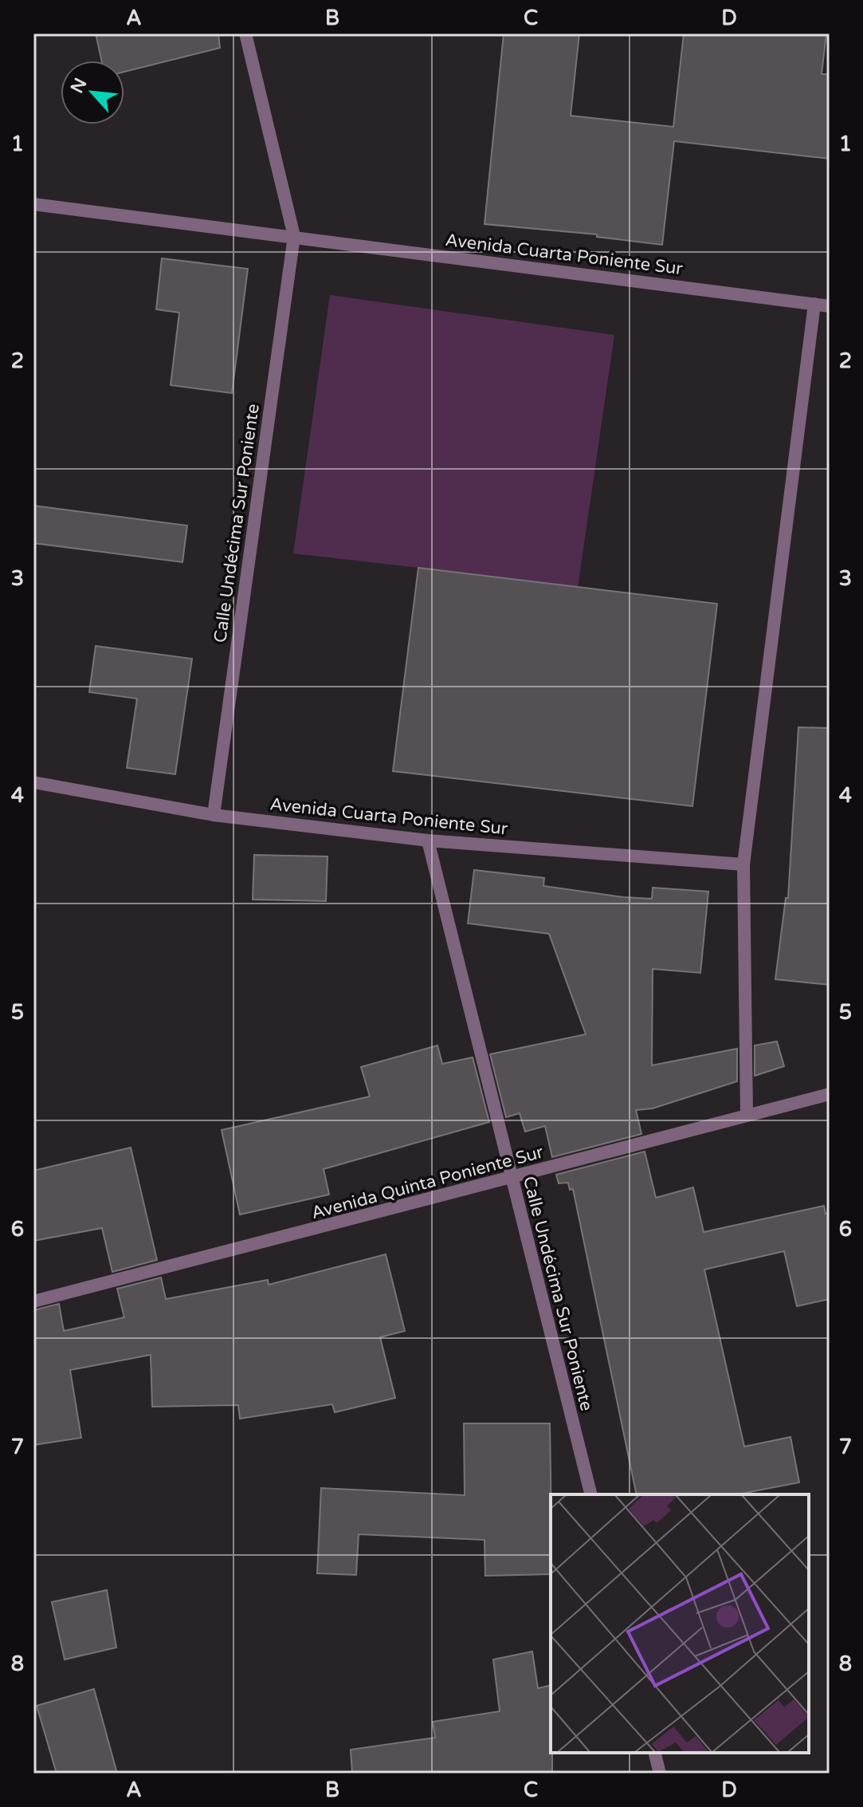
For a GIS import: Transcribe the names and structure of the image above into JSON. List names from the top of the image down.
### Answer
{
  "streets": {
    "street": ["Avenida Cuarta Poniente Sur", "Calle Undécima Sur Poniente", "Avenida Quinta Poniente Sur"]
  },
  "crossings": [
    ["Avenida Cuarta Poniente Sur", "Calle Undécima Sur Poniente"],
    ["Calle Undécima Sur Poniente", "Avenida Quinta Poniente Sur"]
  ],
  "north": "top left",
  "grid": {
    "columns": [
      "A",
      "B",
      "C",
      "D"
    ],
    "rows": [
      "1",
      "2",
      "3",
      "4",
      "5",
      "6",
      "7",
      "8"
    ]
  }
}
